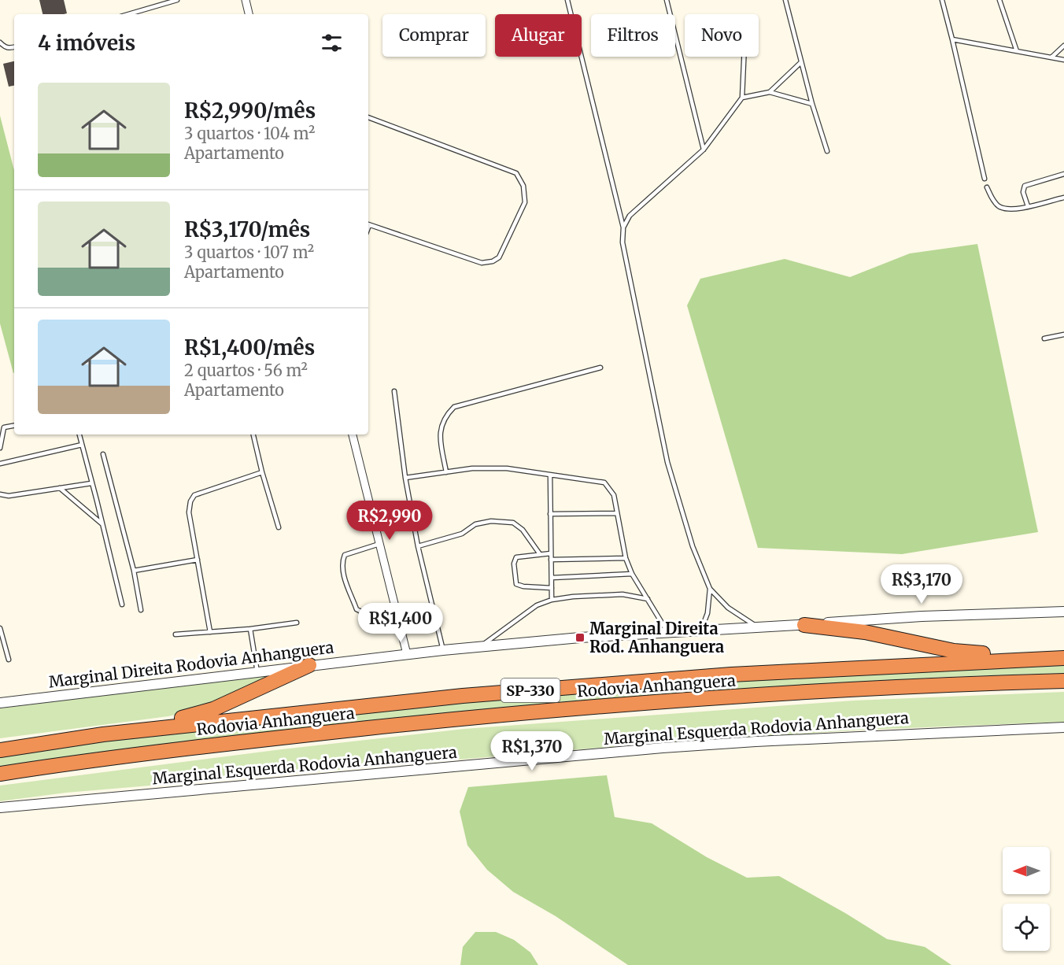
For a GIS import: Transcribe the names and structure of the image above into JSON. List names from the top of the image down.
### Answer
{
  "streets": {
    "highway": ["Rodovia Anhanguera", "SP-330"],
    "street": ["Marginal Direita Rodovia Anhanguera", "Marginal Esquerda Rodovia Anhanguera"]
  },
  "places": {
    "transit": ["Marginal Direita Rod. Anhanguera"]
  },
  "north": "left",
  "page": {
    "chip": [
      "Comprar",
      "Alugar",
      "Filtros",
      "Novo"
    ],
    "heading": "4 imóveis",
    "list": [
      {
        "name": "R$2,990/mês",
        "note": "3 quartos · 104 m² · Apartamento"
      },
      {
        "name": "R$3,170/mês",
        "note": "3 quartos · 107 m² · Apartamento"
      },
      {
        "name": "R$1,400/mês",
        "note": "2 quartos · 56 m² · Apartamento"
      }
    ],
    "price": [
      "R$2,990",
      "R$3,170",
      "R$1,400",
      "R$1,370"
    ]
  }
}
